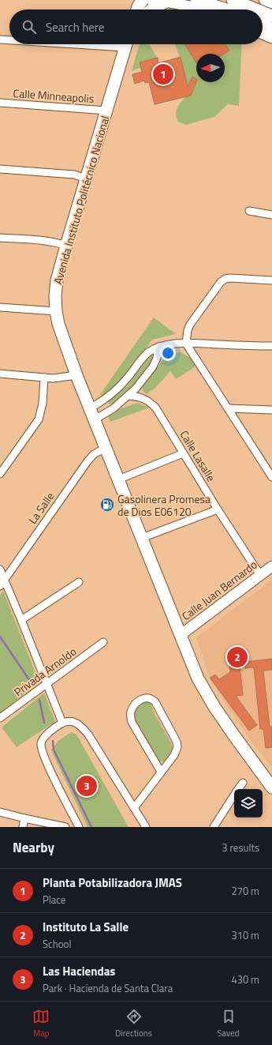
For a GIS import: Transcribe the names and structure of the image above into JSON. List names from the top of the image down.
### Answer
{
  "streets": {
    "main road": ["Avenida Instituto Politécnico Nacional"],
    "street": [
      "Calle Minneapolis",
      "Calle Lasalle",
      "La Salle",
      "Calle Juan Bernardo",
      "Privada Arnoldo"
    ]
  },
  "crossings": [
    ["Calle Minneapolis", "Avenida Instituto Politécnico Nacional"],
    ["Avenida Instituto Politécnico Nacional", "La Salle"],
    ["Avenida Instituto Politécnico Nacional", "Calle Juan Bernardo"],
    ["Calle Lasalle", "Calle Juan Bernardo"]
  ],
  "places": {
    "fuel station": ["Gasolinera Promesa de Dios E06120"]
  },
  "north": "left",
  "page": {
    "search": "Search here",
    "pins": ["1", "2", "3"],
    "heading": ["Nearby", "3 results"],
    "list": [
      {
        "mark": "1",
        "name": "Planta Potabilizadora JMAS",
        "note": "Place",
        "value": "270 m"
      },
      {
        "mark": "2",
        "name": "Instituto La Salle",
        "note": "School",
        "value": "310 m"
      },
      {
        "mark": "3",
        "name": "Las Haciendas",
        "note": "Park · Hacienda de Santa Clara",
        "value": "430 m"
      }
    ],
    "nav": ["Map", "Directions", "Saved"]
  }
}
